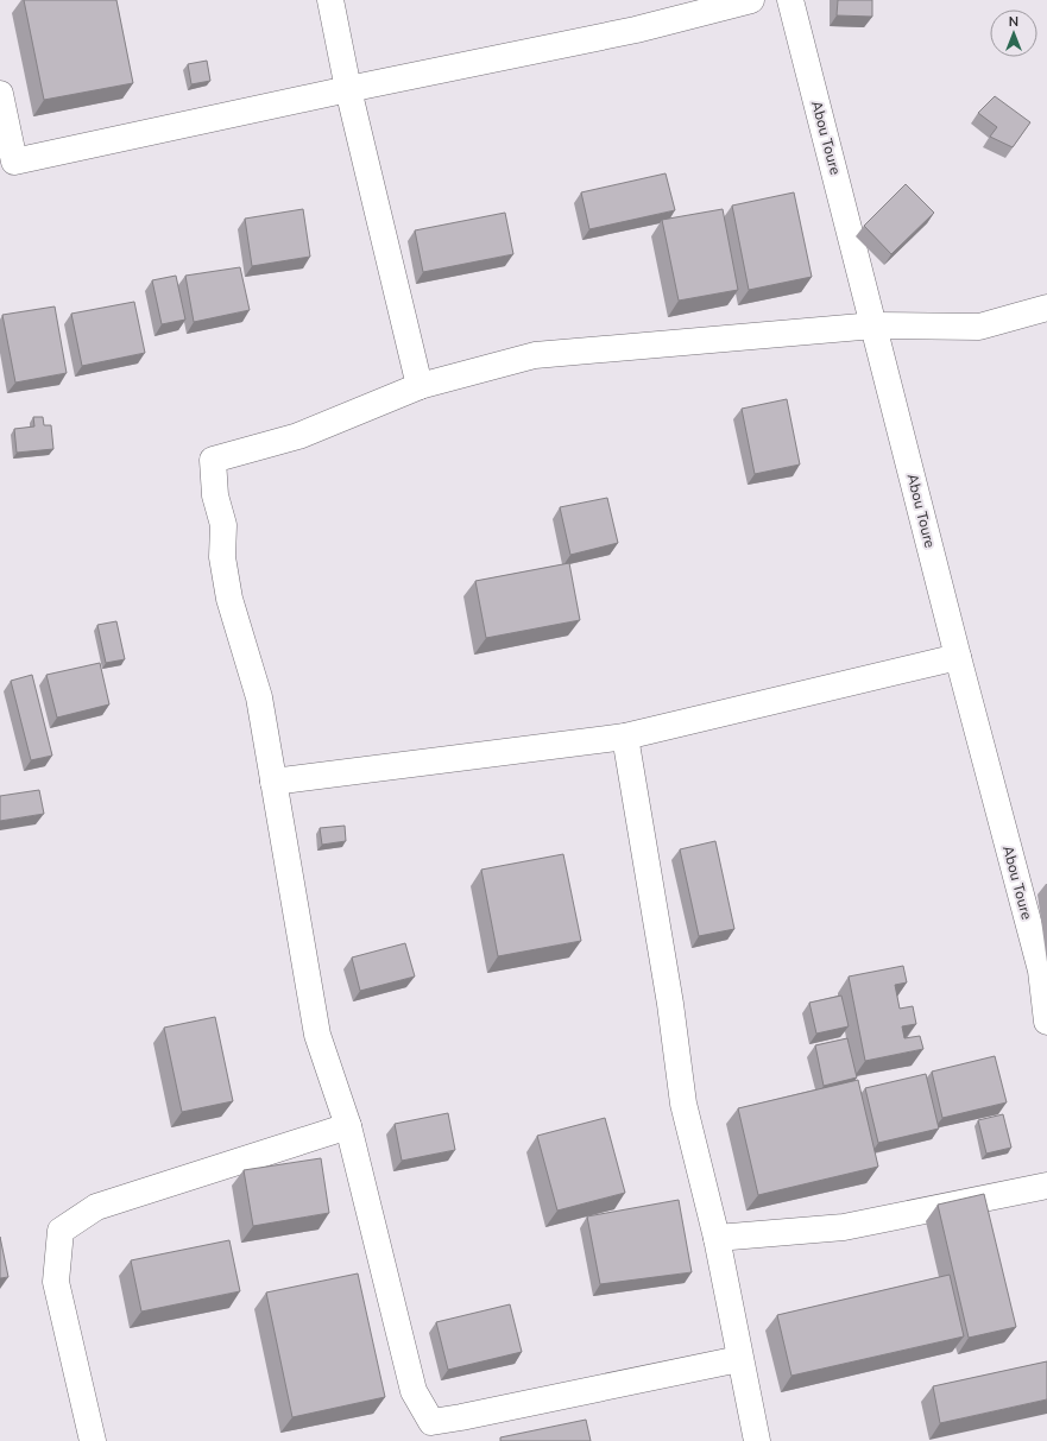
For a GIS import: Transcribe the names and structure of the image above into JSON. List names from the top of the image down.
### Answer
{
  "streets": {
    "street": ["Abou Toure"]
  },
  "north": "top"
}
